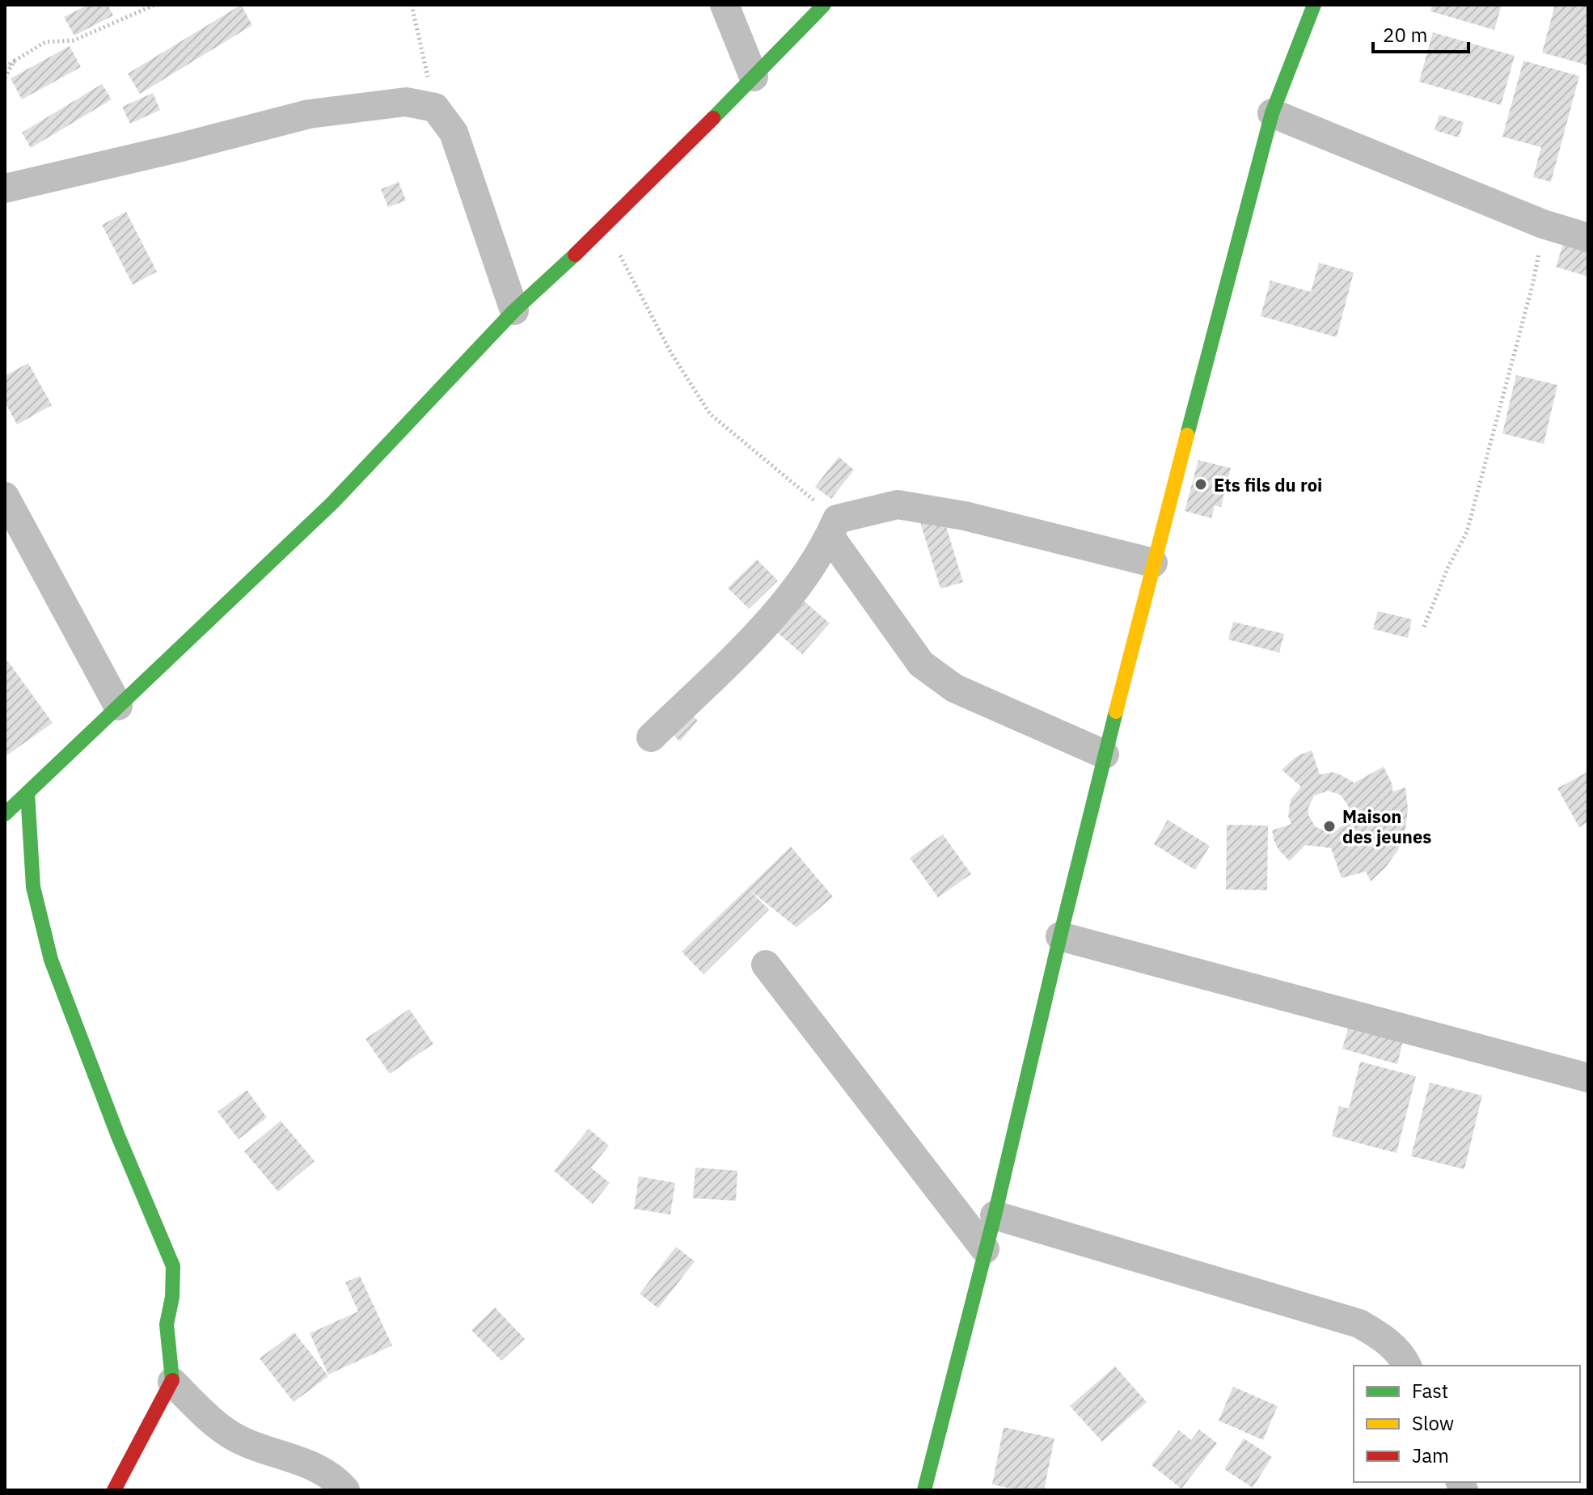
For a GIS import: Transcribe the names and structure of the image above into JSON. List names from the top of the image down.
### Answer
{
  "places": ["Ets fils du roi", "Maison des jeunes"],
  "legend": ["Fast", "Slow", "Jam"],
  "scale_bar": "20 m"
}
